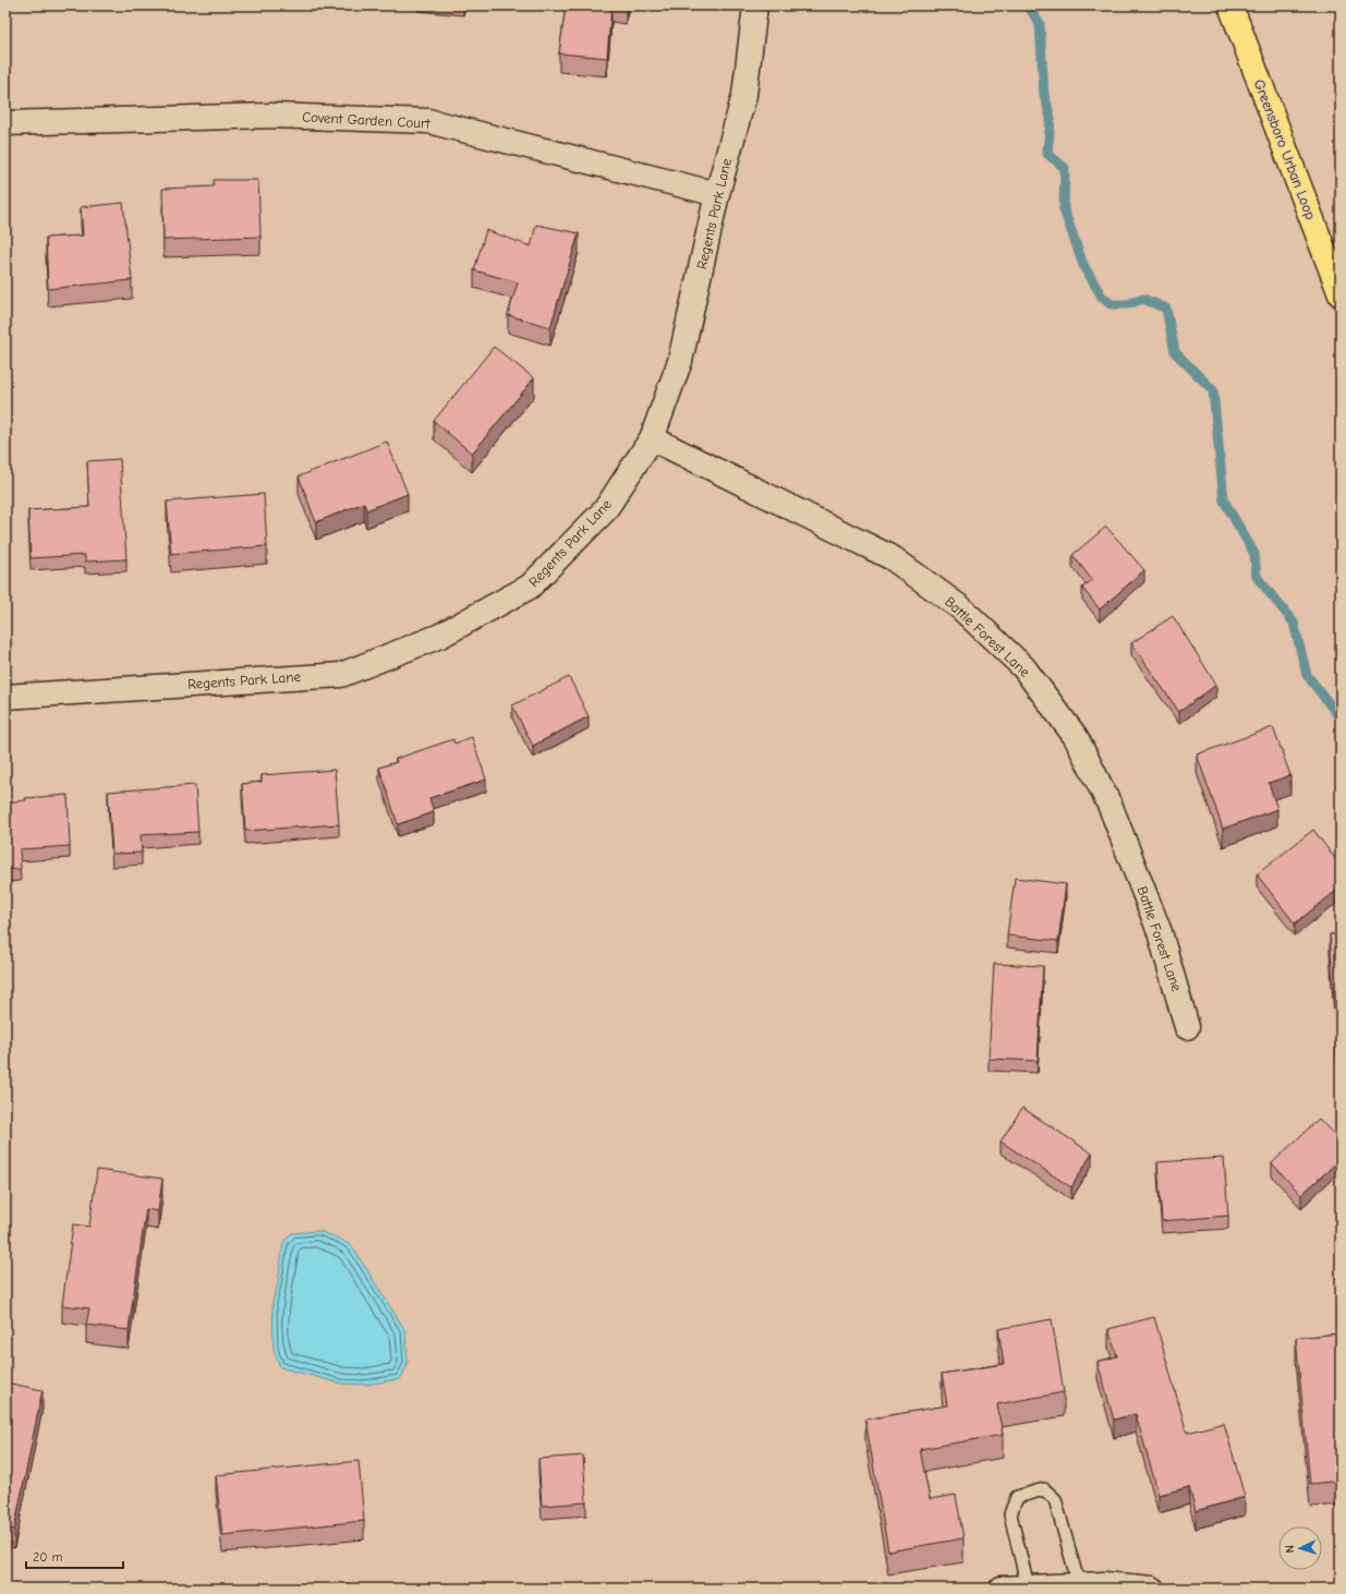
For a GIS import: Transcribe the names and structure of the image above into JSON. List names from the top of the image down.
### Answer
{
  "streets": {
    "highway": ["Greensboro Urban Loop"],
    "street": ["Covent Garden Court", "Regents Park Lane", "Battle Forest Lane"]
  },
  "crossings": [
    ["Covent Garden Court", "Regents Park Lane"],
    ["Regents Park Lane", "Battle Forest Lane"]
  ],
  "scale_bar": "20 m",
  "north": "left"
}
